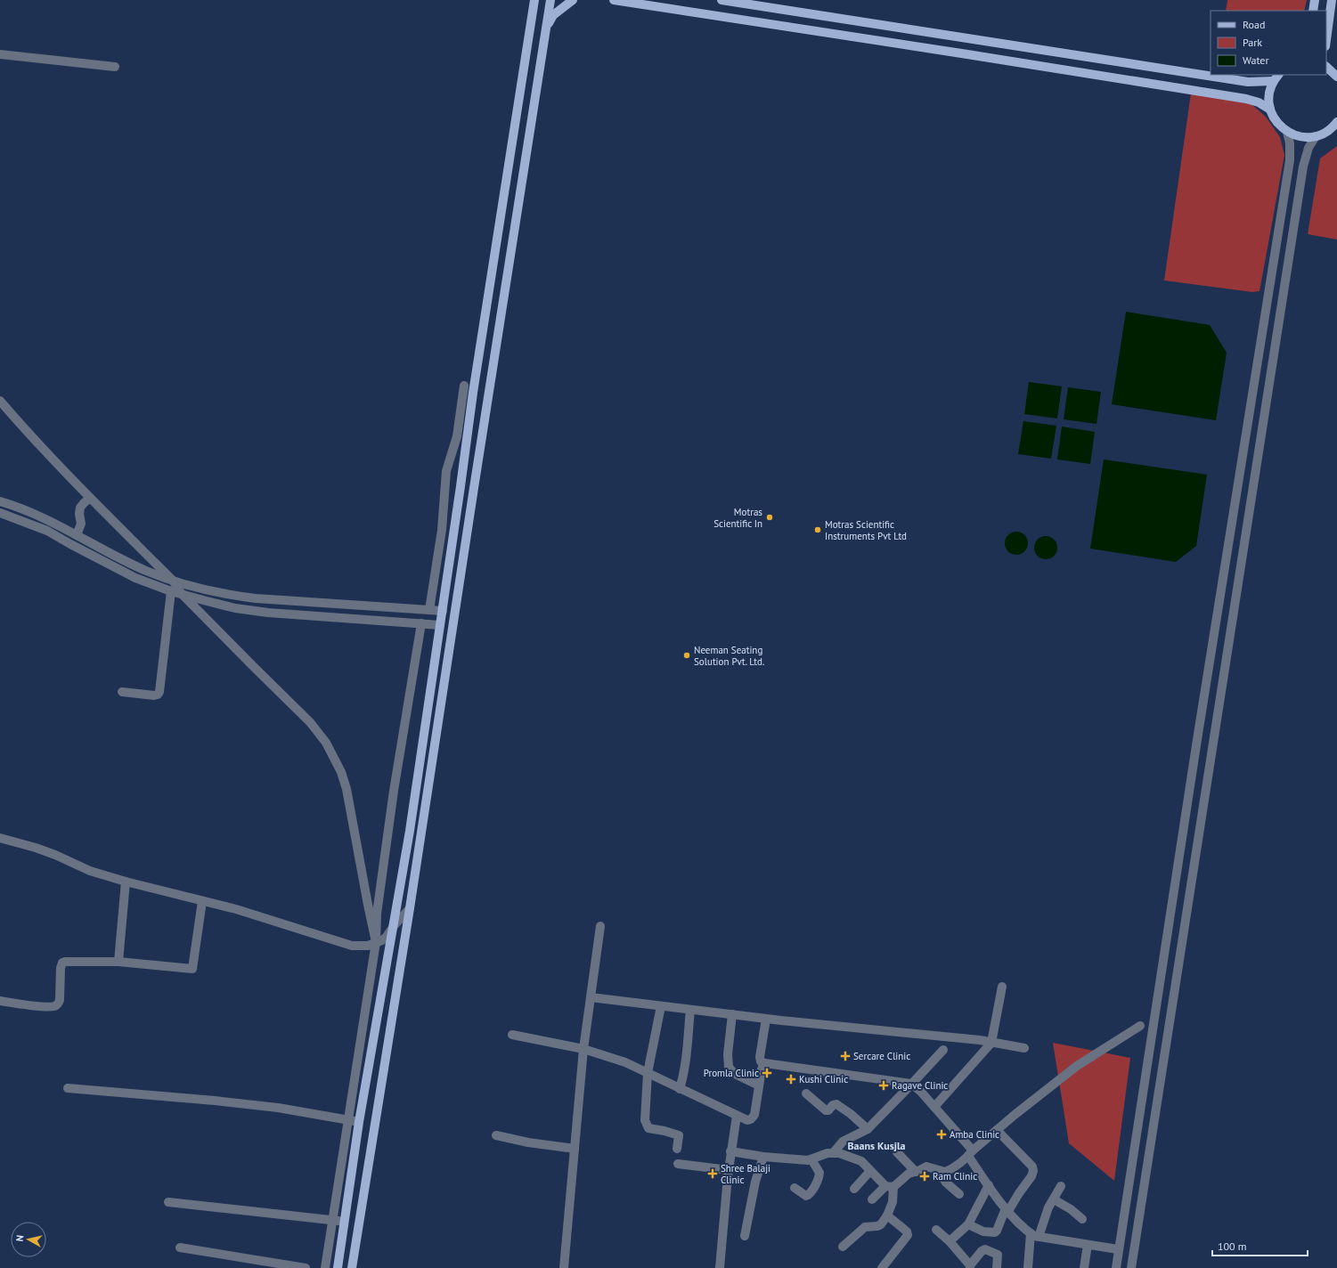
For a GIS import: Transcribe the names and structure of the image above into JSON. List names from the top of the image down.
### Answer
{
  "districts": ["Baans Kusjla"],
  "places": {
    "other": ["Motras Scientific In", "Motras Scientific Instruments Pvt Ltd", "Neeman Seating Solution Pvt. Ltd."],
    "health": [
      "Sercare Clinic",
      "Promla Clinic",
      "Kushi Clinic",
      "Ragave Clinic",
      "Amba Clinic",
      "Shree Balaji Clinic",
      "Ram Clinic"
    ]
  },
  "legend": ["Road", "Park", "Water"],
  "scale_bar": "100 m",
  "north": "left"
}
